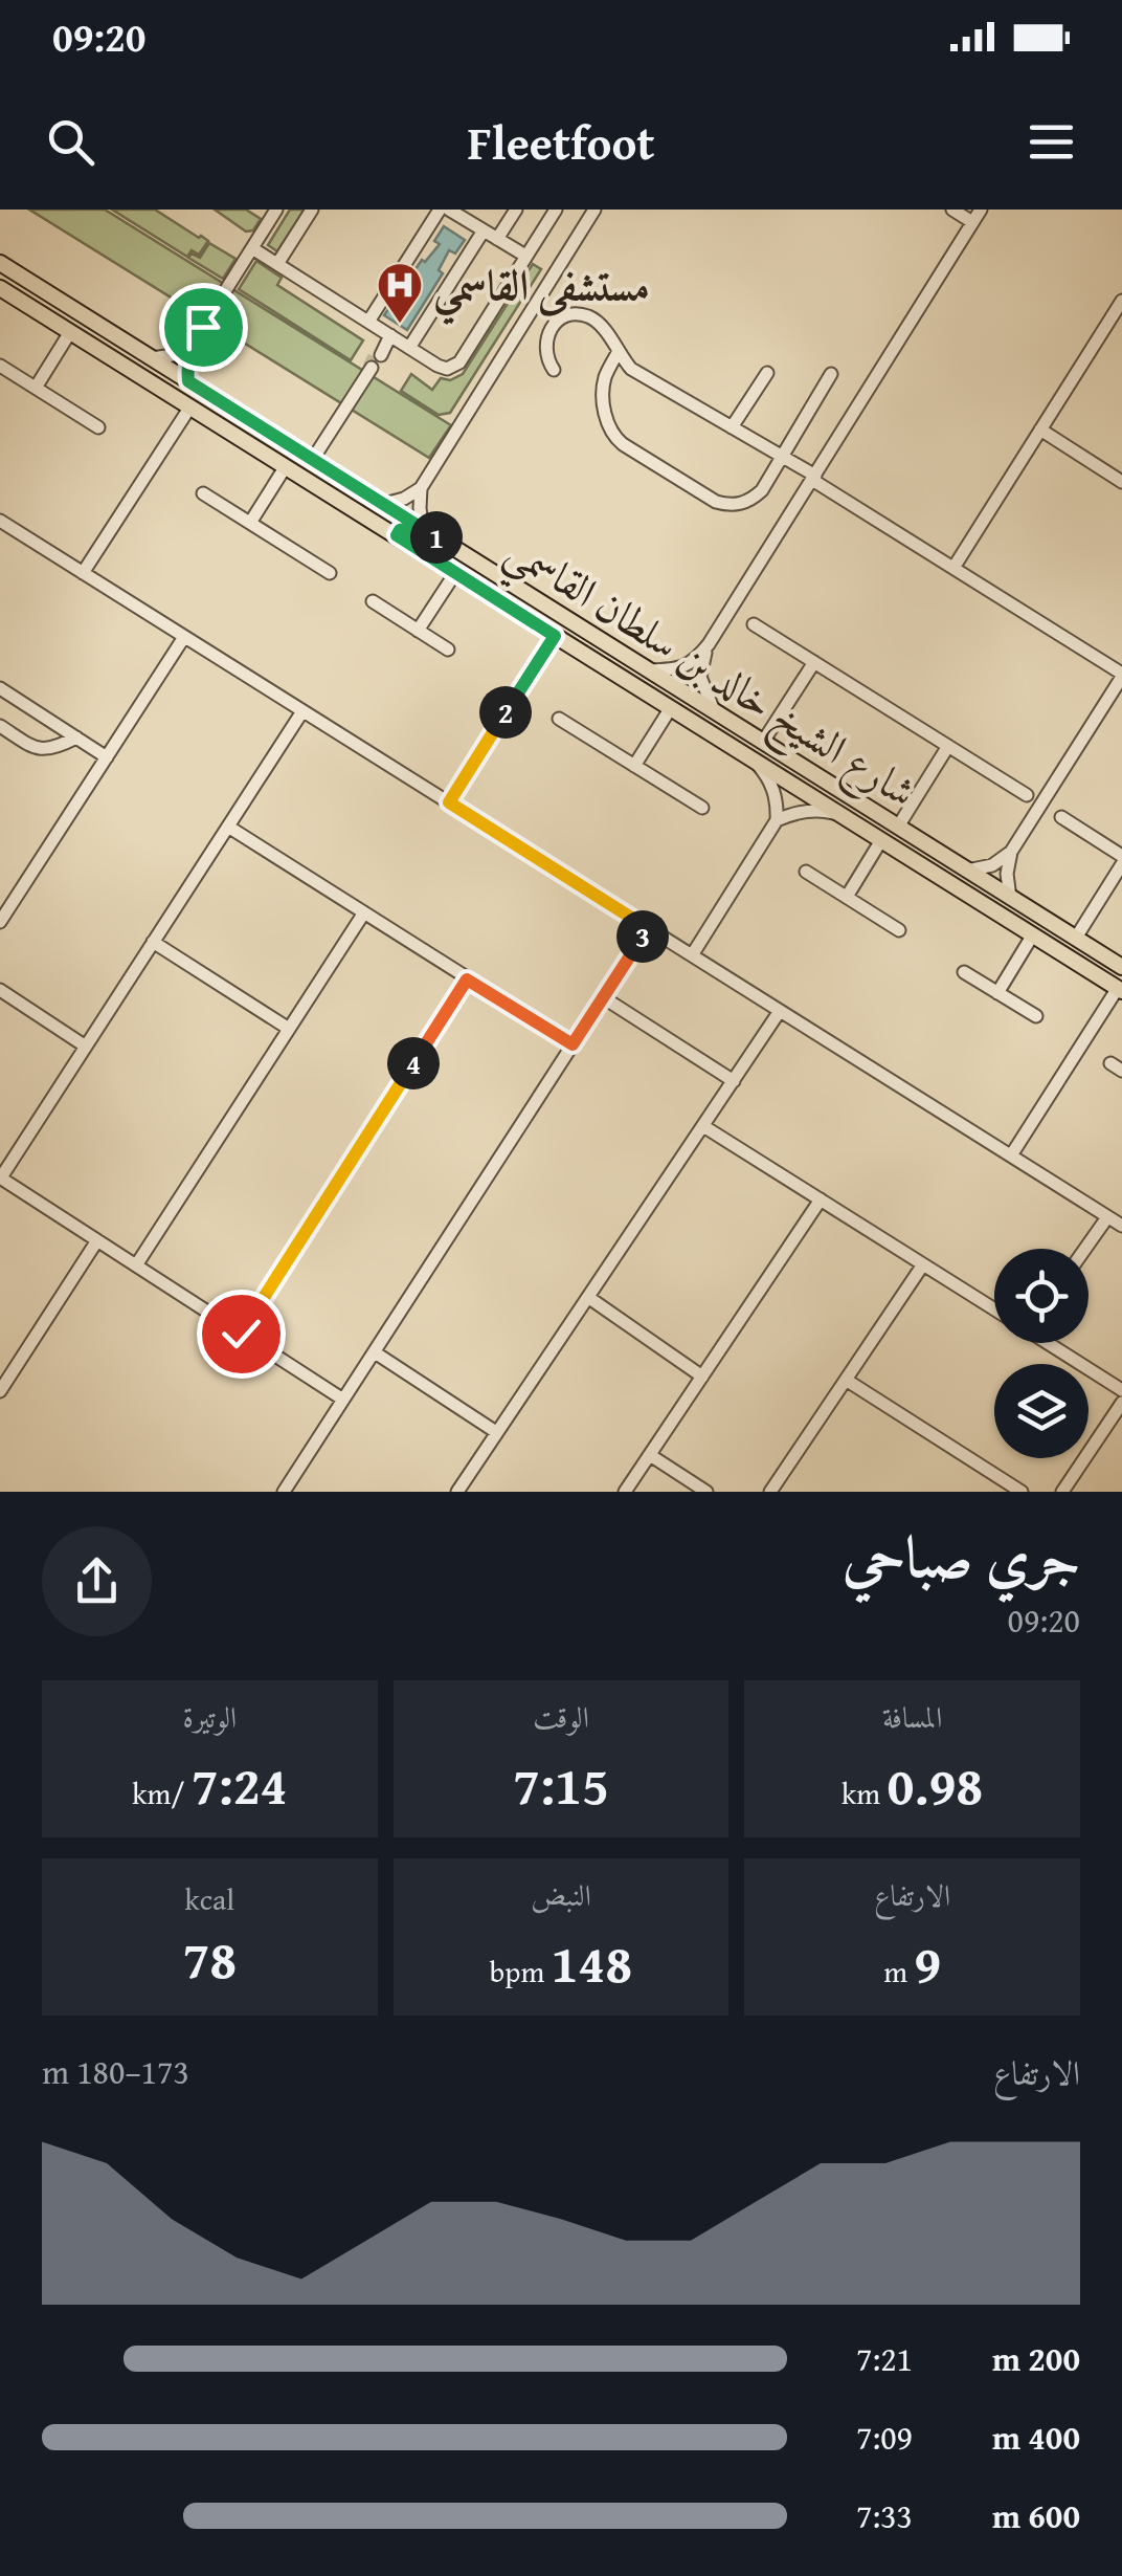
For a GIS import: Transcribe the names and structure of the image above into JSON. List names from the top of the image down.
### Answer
{
  "streets": {
    "main road": ["شارع الشيخ خالد بن سلطان القاسمي"]
  },
  "places": {
    "hospital": ["مستشفى القاسمي"]
  },
  "page": {
    "status": "09:20",
    "header": "Fleetfoot",
    "pins": [
      "1",
      "2",
      "3",
      "4"
    ],
    "heading": ["جري صباحي", "09:20"],
    "stats": [
      ["المسافة", "0.98 km"],
      ["الوقت", "7:15"],
      ["الوتيرة", "7:24 /km"],
      ["الارتفاع", "9 m"],
      ["النبض", "148 bpm"],
      ["kcal", "78"]
    ],
    "chart": ["الارتفاع", "173–180 m"],
    "list": [
      {
        "name": "200 m",
        "note": "7:21"
      },
      {
        "name": "400 m",
        "note": "7:09"
      },
      {
        "name": "600 m",
        "note": "7:33"
      }
    ]
  }
}
